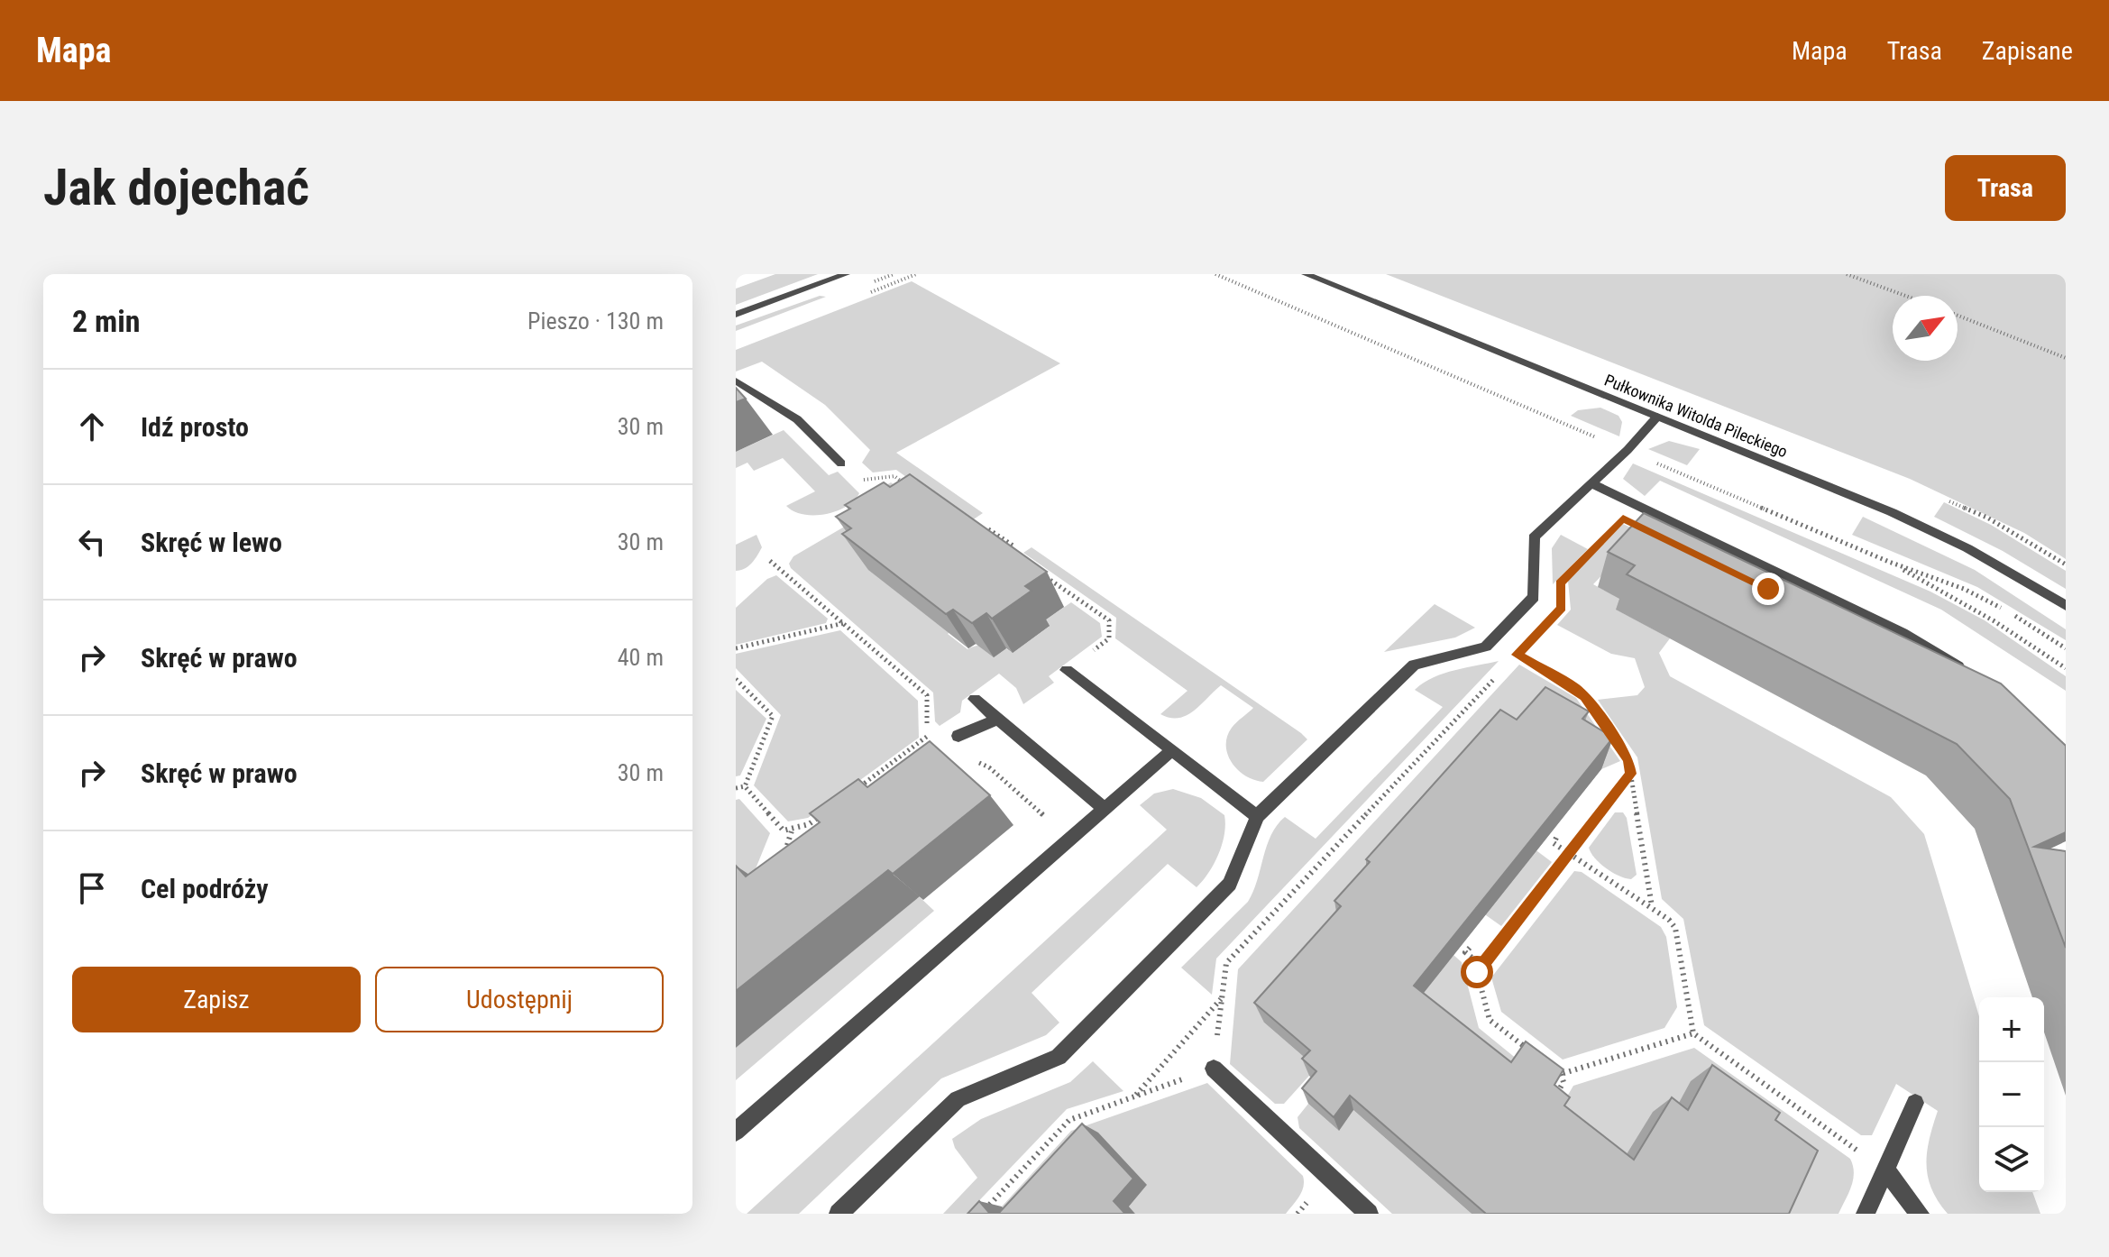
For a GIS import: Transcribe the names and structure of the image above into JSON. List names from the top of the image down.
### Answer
{
  "streets": {
    "street": ["Pułkownika Witolda Pileckiego"]
  },
  "north": "top right",
  "page": {
    "header": "Mapa",
    "nav": ["Mapa", "Trasa", "Zapisane"],
    "buttons": [
      "Trasa",
      ["Zapisz", "Udostępnij"]
    ],
    "title": "Jak dojechać",
    "heading": ["2 min", "Pieszo · 130 m"],
    "list": [
      ["Idź prosto", "30 m"],
      ["Skręć w lewo", "30 m"],
      ["Skręć w prawo", "40 m"],
      ["Skręć w prawo", "30 m"],
      "Cel podróży"
    ],
    "map_buttons": ["+", "−"]
  }
}
